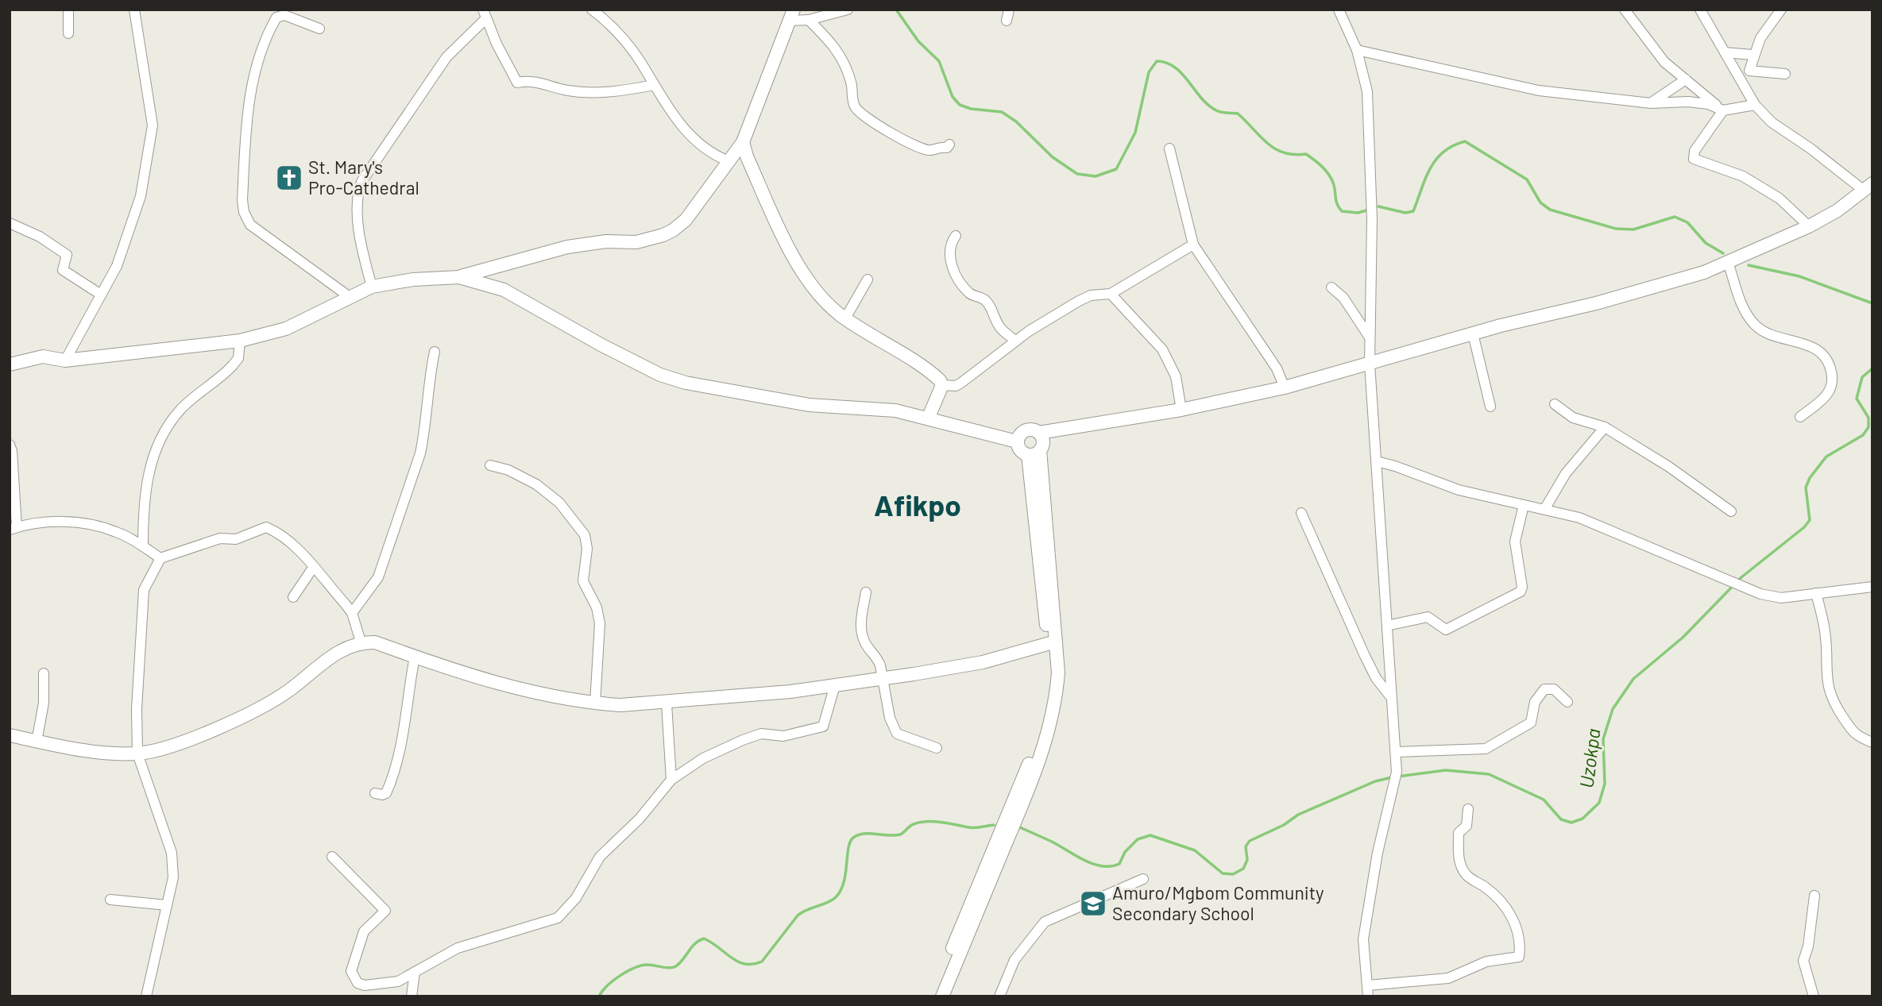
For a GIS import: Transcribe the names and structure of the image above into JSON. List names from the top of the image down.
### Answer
{
  "districts": ["Afikpo"],
  "water": ["Uzokpa"],
  "places": {
    "church": ["St. Mary's Pro-Cathedral"],
    "school or university": ["Amuro/Mgbom Community Secondary School"]
  }
}
